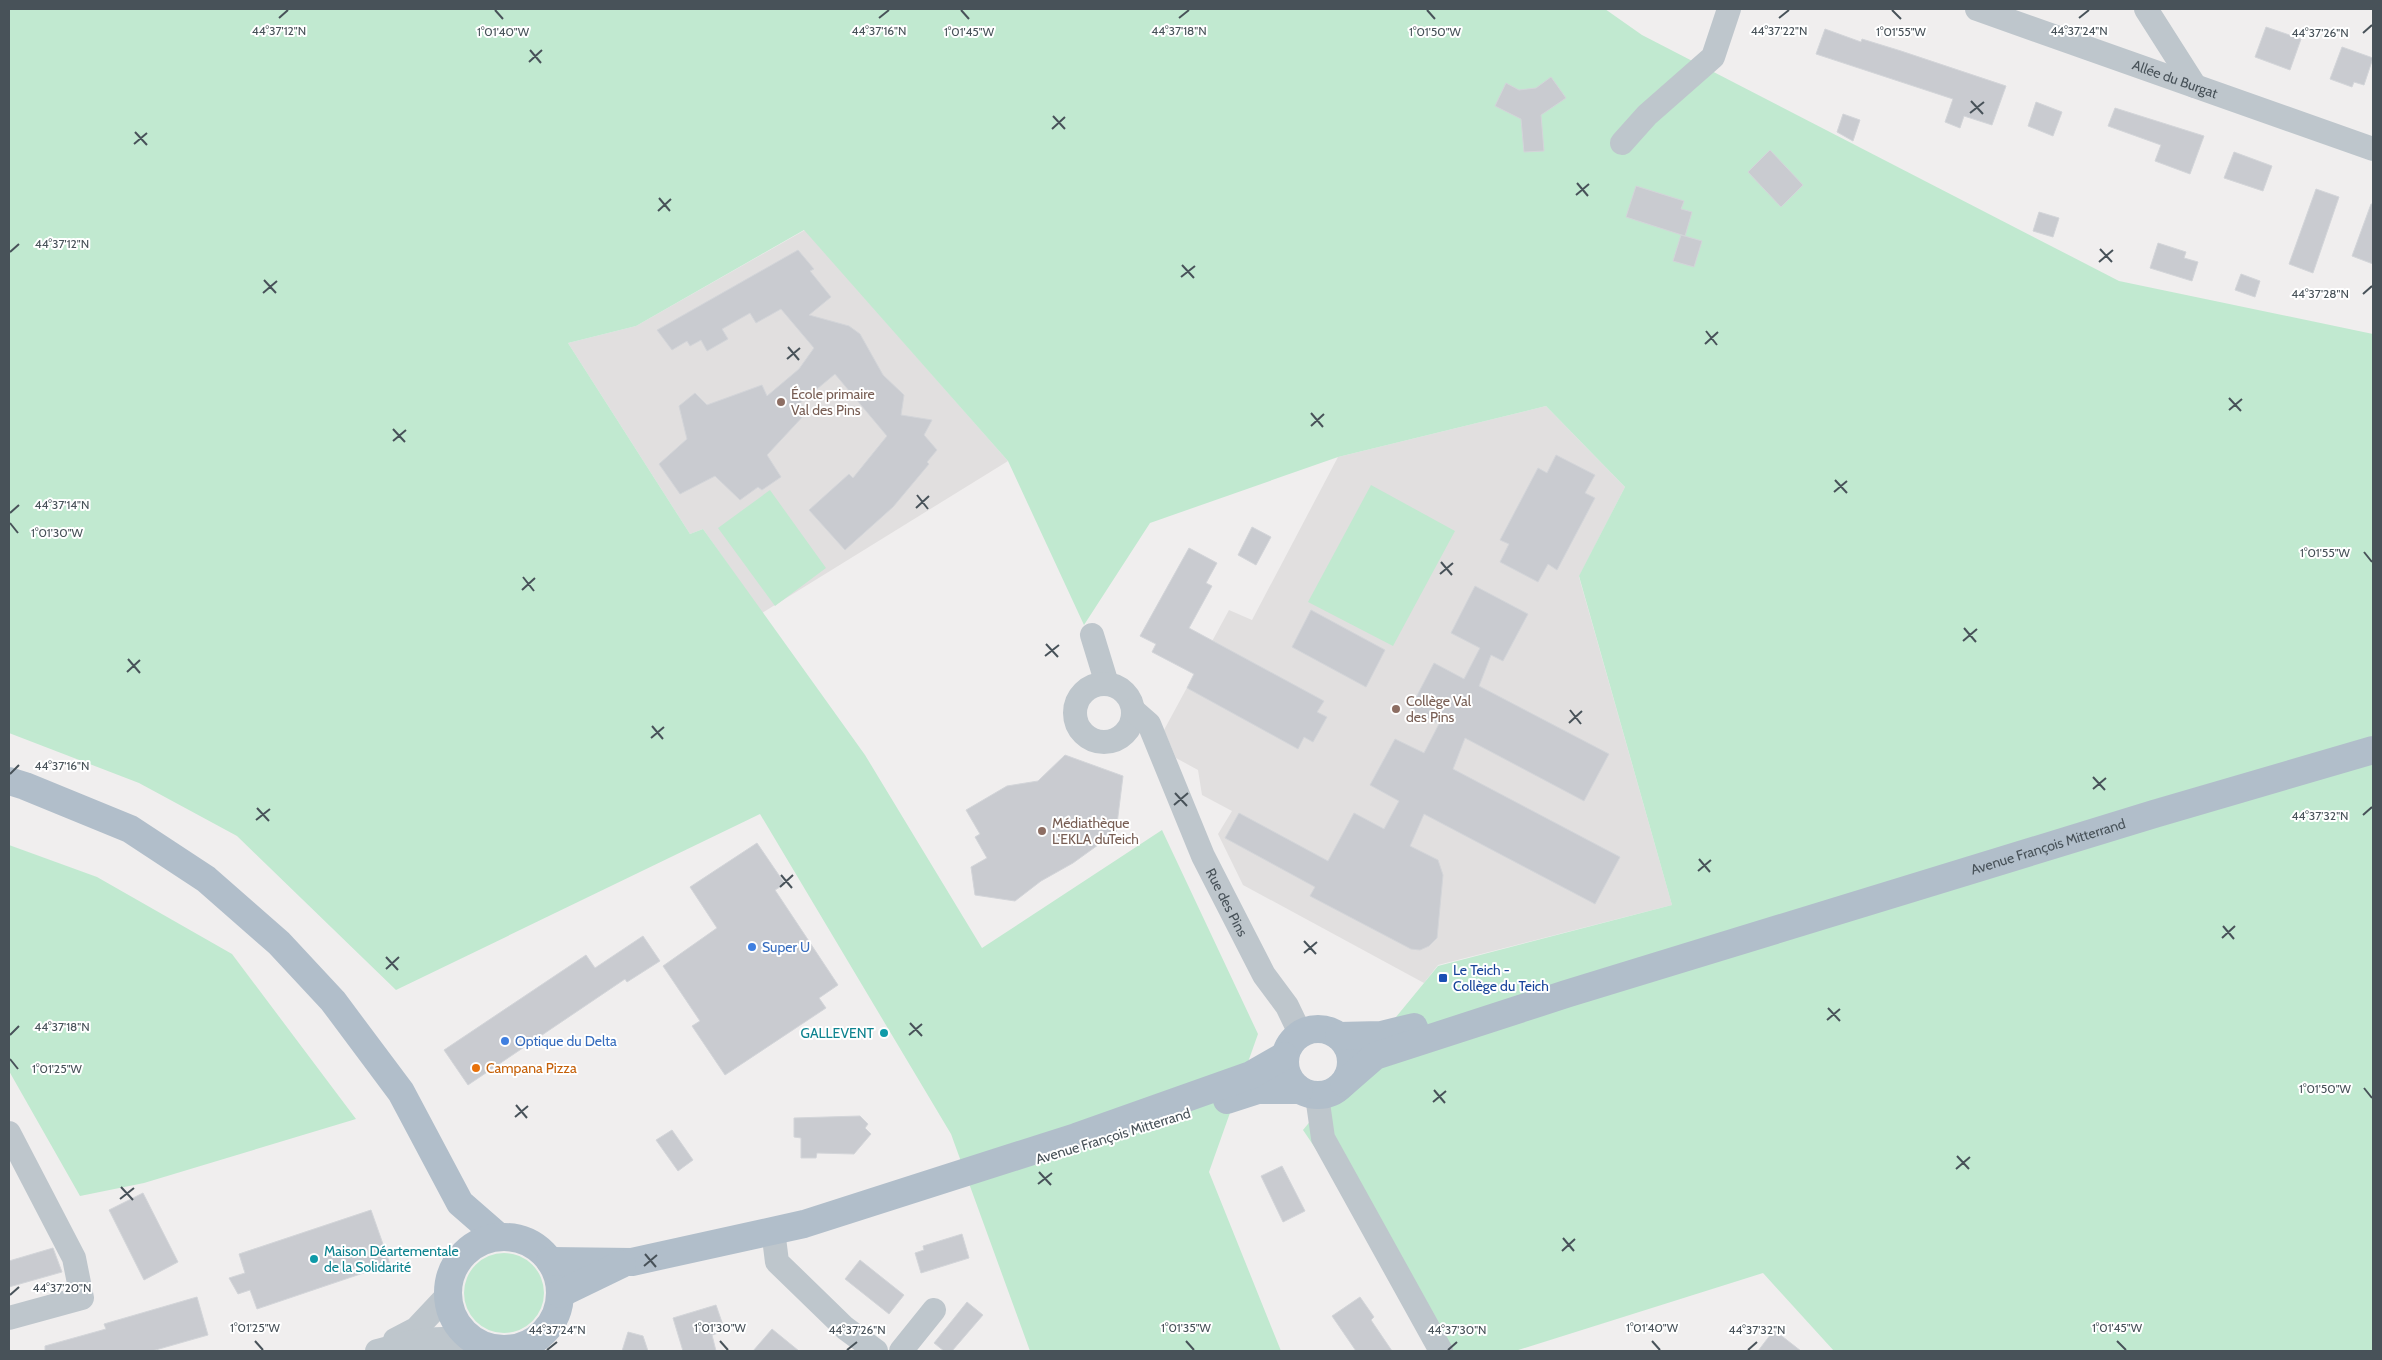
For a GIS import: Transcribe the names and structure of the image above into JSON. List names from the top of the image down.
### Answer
{
  "streets": {
    "main road": ["Avenue François Mitterrand"],
    "street": ["Allée du Burgat", "Rue des Pins"]
  },
  "crossings": [
    ["Avenue François Mitterrand", "Rue des Pins"]
  ],
  "places": {
    "other": [
      "École primaire Val des Pins",
      "Collège Val des Pins",
      "Médiathèque L'EKLA duTeich",
      "Super U",
      "GALLEVENT",
      "Optique du Delta",
      "Campana Pizza",
      "Maison Déartementale de la Solidarité"
    ],
    "transit": ["Le Teich - Collège du Teich"]
  },
  "coordinates": [
    "44°37'12\"N",
    "44°37'16\"N",
    "44°37'18\"N",
    "44°37'22\"N",
    "44°37'24\"N",
    "1°01'40\"W",
    "1°01'45\"W",
    "1°01'50\"W",
    "1°01'55\"W",
    "44°37'26\"N",
    "44°37'28\"N",
    "44°37'14\"N",
    "1°01'30\"W",
    "44°37'32\"N",
    "1°01'25\"W",
    "44°37'20\"N",
    "1°01'35\"W",
    "44°37'30\"N"
  ]
}
